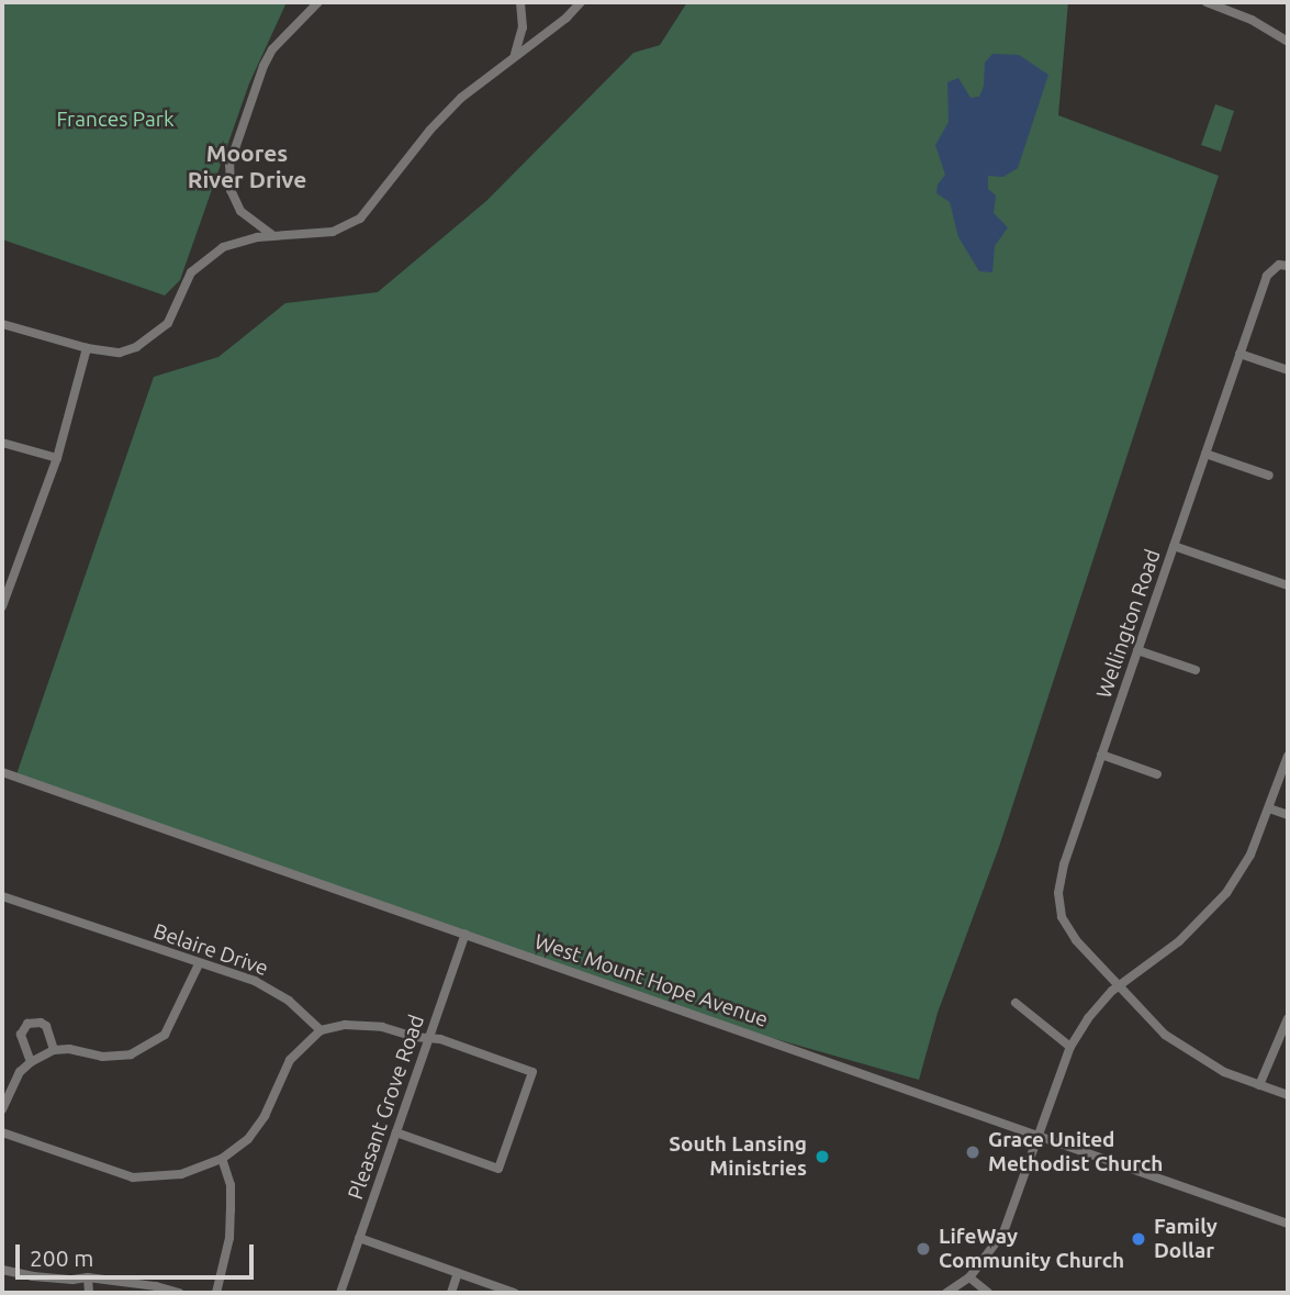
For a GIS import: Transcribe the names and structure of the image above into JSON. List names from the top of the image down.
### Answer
{
  "streets": {
    "street": [
      "Wellington Road",
      "Belaire Drive",
      "West Mount Hope Avenue",
      "Pleasant Grove Road"
    ]
  },
  "crossings": [
    ["West Mount Hope Avenue", "Pleasant Grove Road"]
  ],
  "districts": ["Moores River Drive"],
  "parks": ["Frances Park"],
  "places": [
    "Grace United Methodist Church",
    "South Lansing Ministries",
    "Family Dollar",
    "LifeWay Community Church"
  ],
  "scale_bar": "200 m"
}
